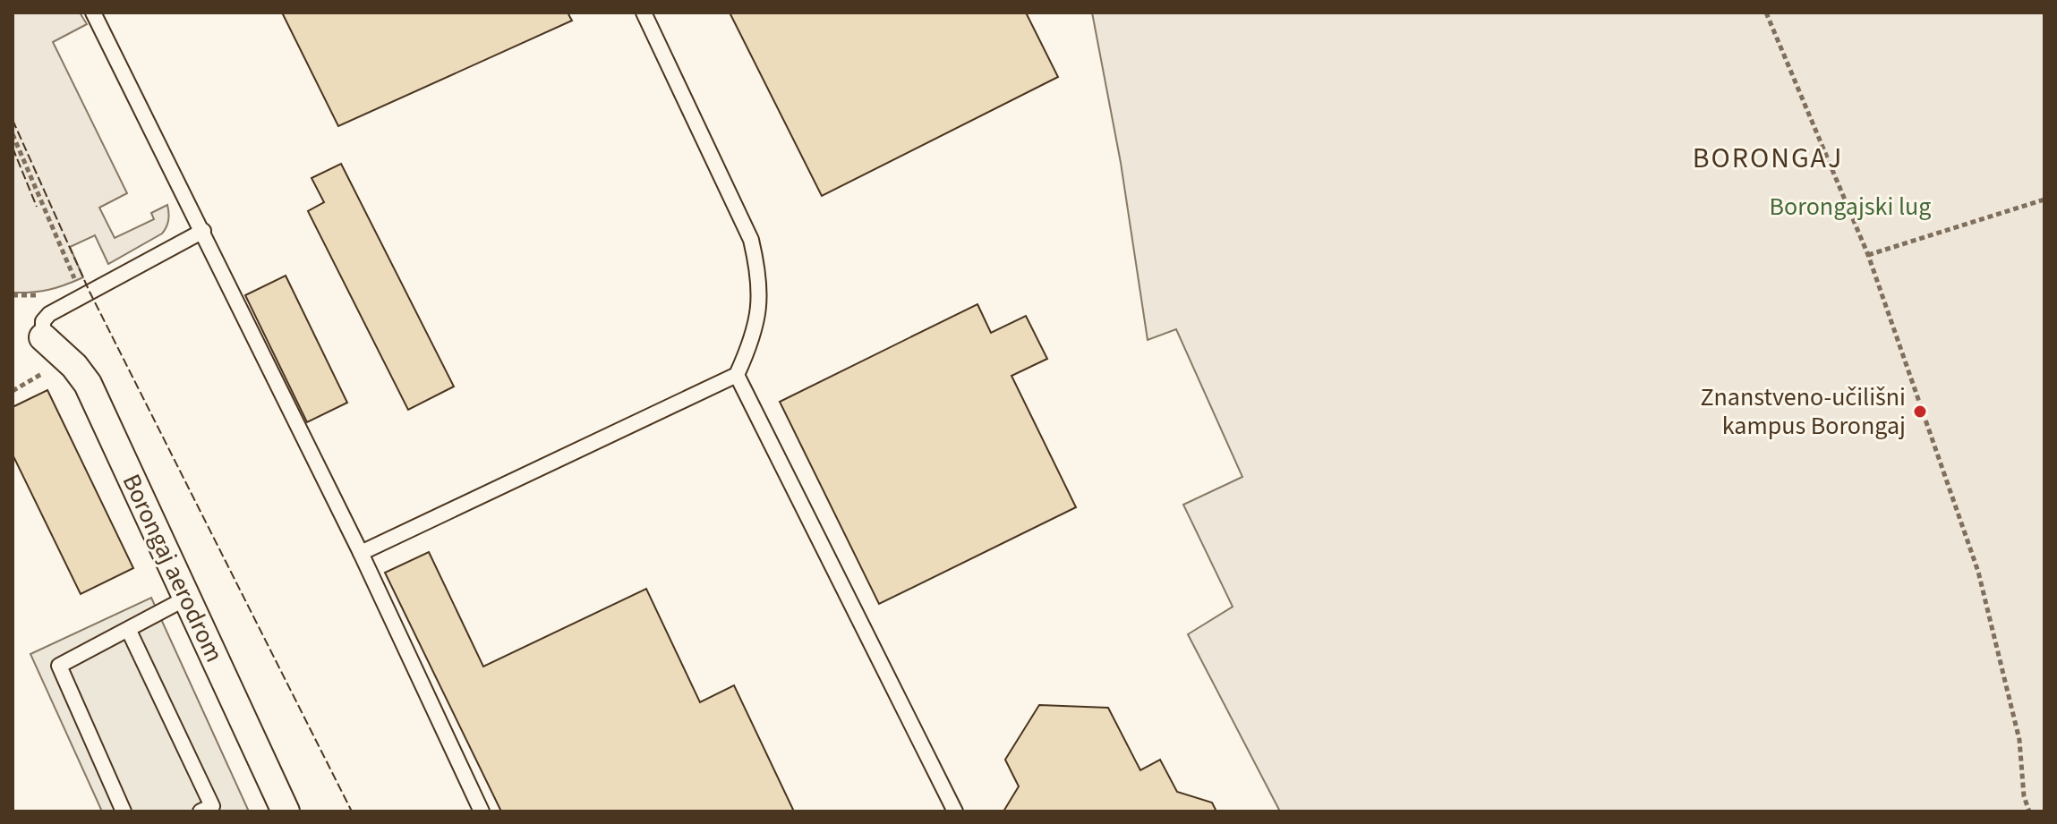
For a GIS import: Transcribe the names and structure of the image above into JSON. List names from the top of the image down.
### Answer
{
  "streets": {
    "street": ["Borongaj aerodrom"]
  },
  "districts": ["BORONGAJ"],
  "parks": ["Borongajski lug"],
  "places": ["Znanstveno-učilišni kampus Borongaj"]
}
